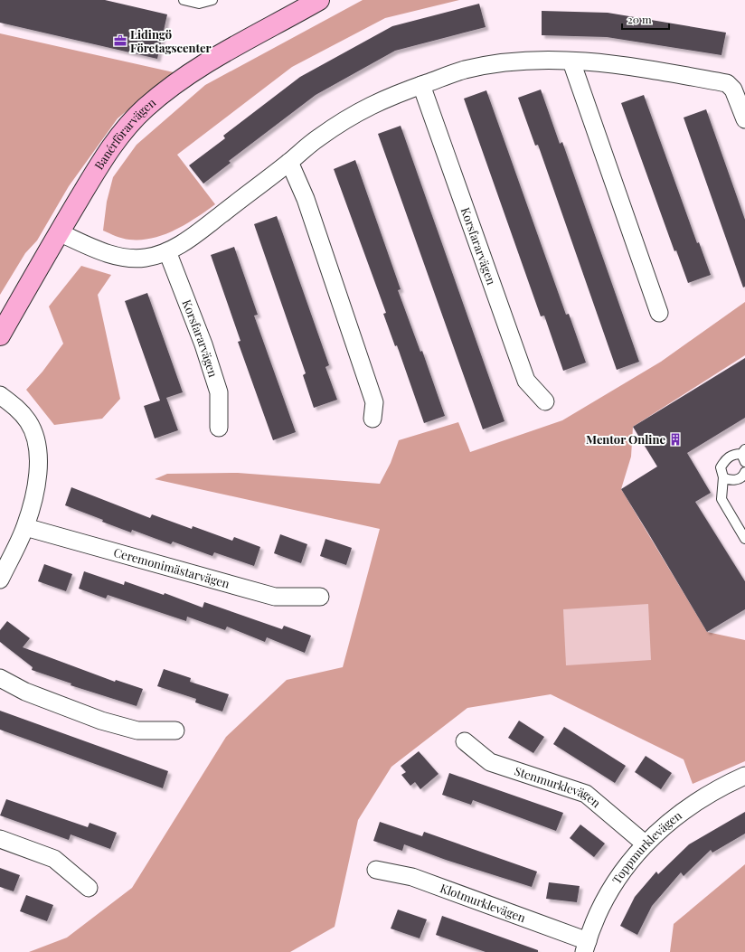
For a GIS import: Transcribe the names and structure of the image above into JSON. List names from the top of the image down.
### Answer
{
  "streets": {
    "street": [
      "Banérförarvägen",
      "Korsfararvägen",
      "Ceremonimästarvägen",
      "Stenmurklevägen",
      "Toppmurklevägen",
      "Klotmurklevägen"
    ]
  },
  "crossings": [
    ["Stenmurklevägen", "Toppmurklevägen"],
    ["Toppmurklevägen", "Klotmurklevägen"]
  ],
  "places": {
    "office": ["Lidingö Företagscenter"],
    "building": ["Mentor Online"]
  },
  "scale_bar": "20 m"
}
